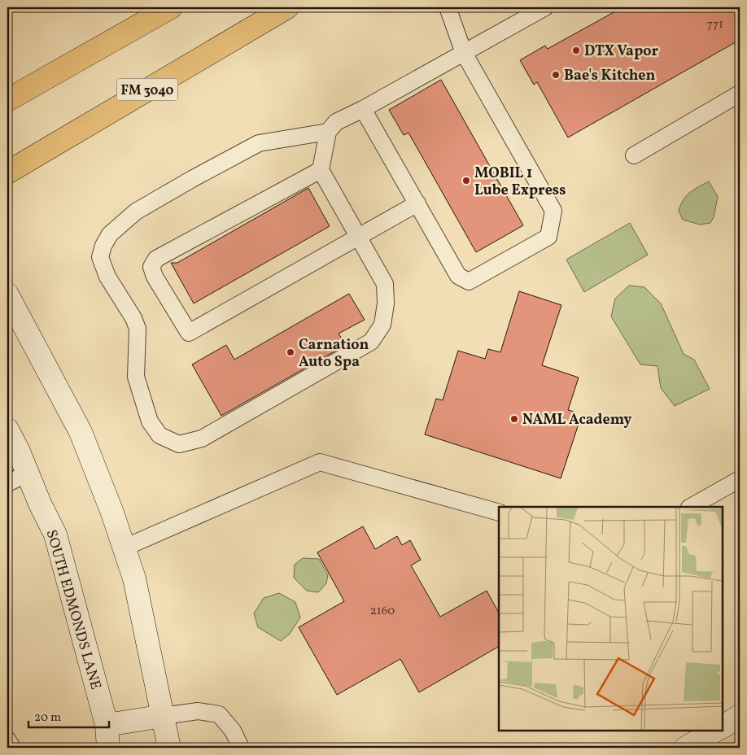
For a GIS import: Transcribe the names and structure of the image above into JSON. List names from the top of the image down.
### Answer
{
  "streets": {
    "main road": ["FM 3040", "SOUTH EDMONDS LANE"]
  },
  "places": [
    "DTX Vapor",
    "Bae's Kitchen",
    "MOBIL 1 Lube Express",
    "Carnation Auto Spa",
    "NAML Academy"
  ],
  "house_numbers": ["771", "2160"],
  "scale_bar": "20 m"
}
